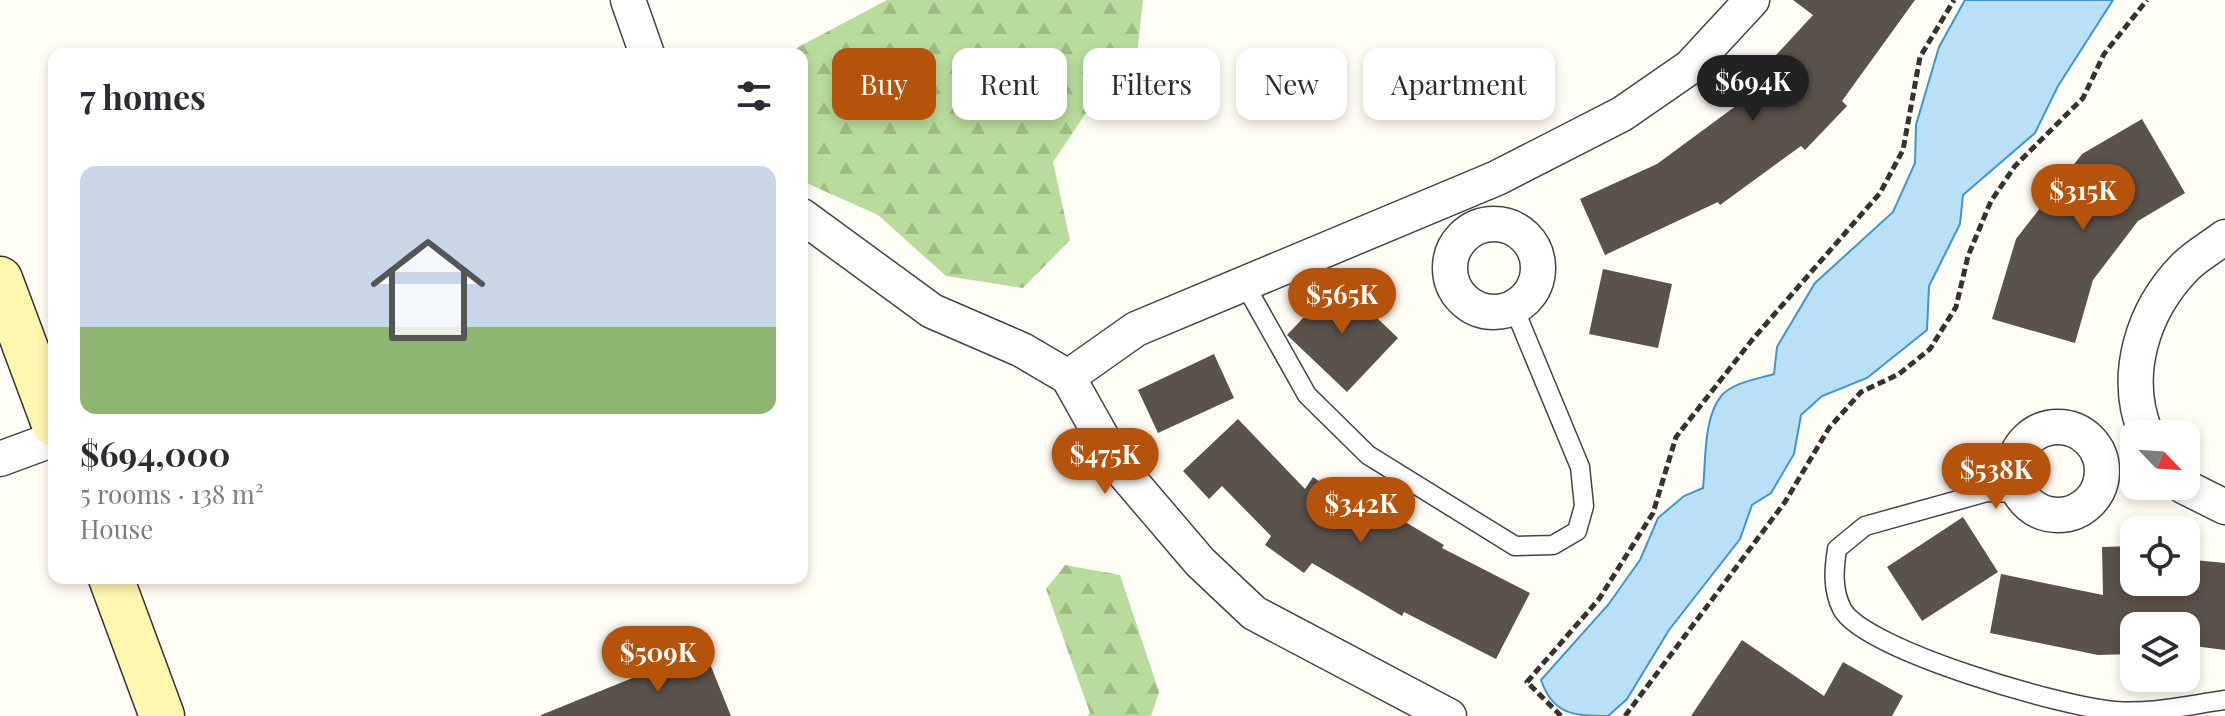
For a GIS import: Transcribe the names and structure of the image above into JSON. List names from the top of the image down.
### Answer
{
  "north": "bottom right",
  "page": {
    "chip": [
      "Buy",
      "Rent",
      "Filters",
      "New",
      "Apartment"
    ],
    "heading": "7 homes",
    "price": [
      "$694K",
      "$315K",
      "$565K",
      "$475K",
      "$538K",
      "$342K",
      "$509K"
    ],
    "list": [
      {
        "name": "$694,000",
        "note": "5 rooms · 138 m² · House"
      }
    ]
  }
}
